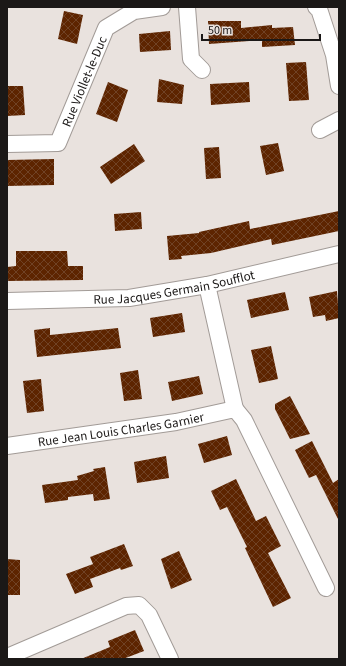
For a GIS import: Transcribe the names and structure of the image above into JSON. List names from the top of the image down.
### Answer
{
  "streets": {
    "street": ["Rue Viollet-le-Duc", "Rue Jacques Germain Soufflot", "Rue Jean Louis Charles Garnier"]
  },
  "scale_bar": "50 m"
}
